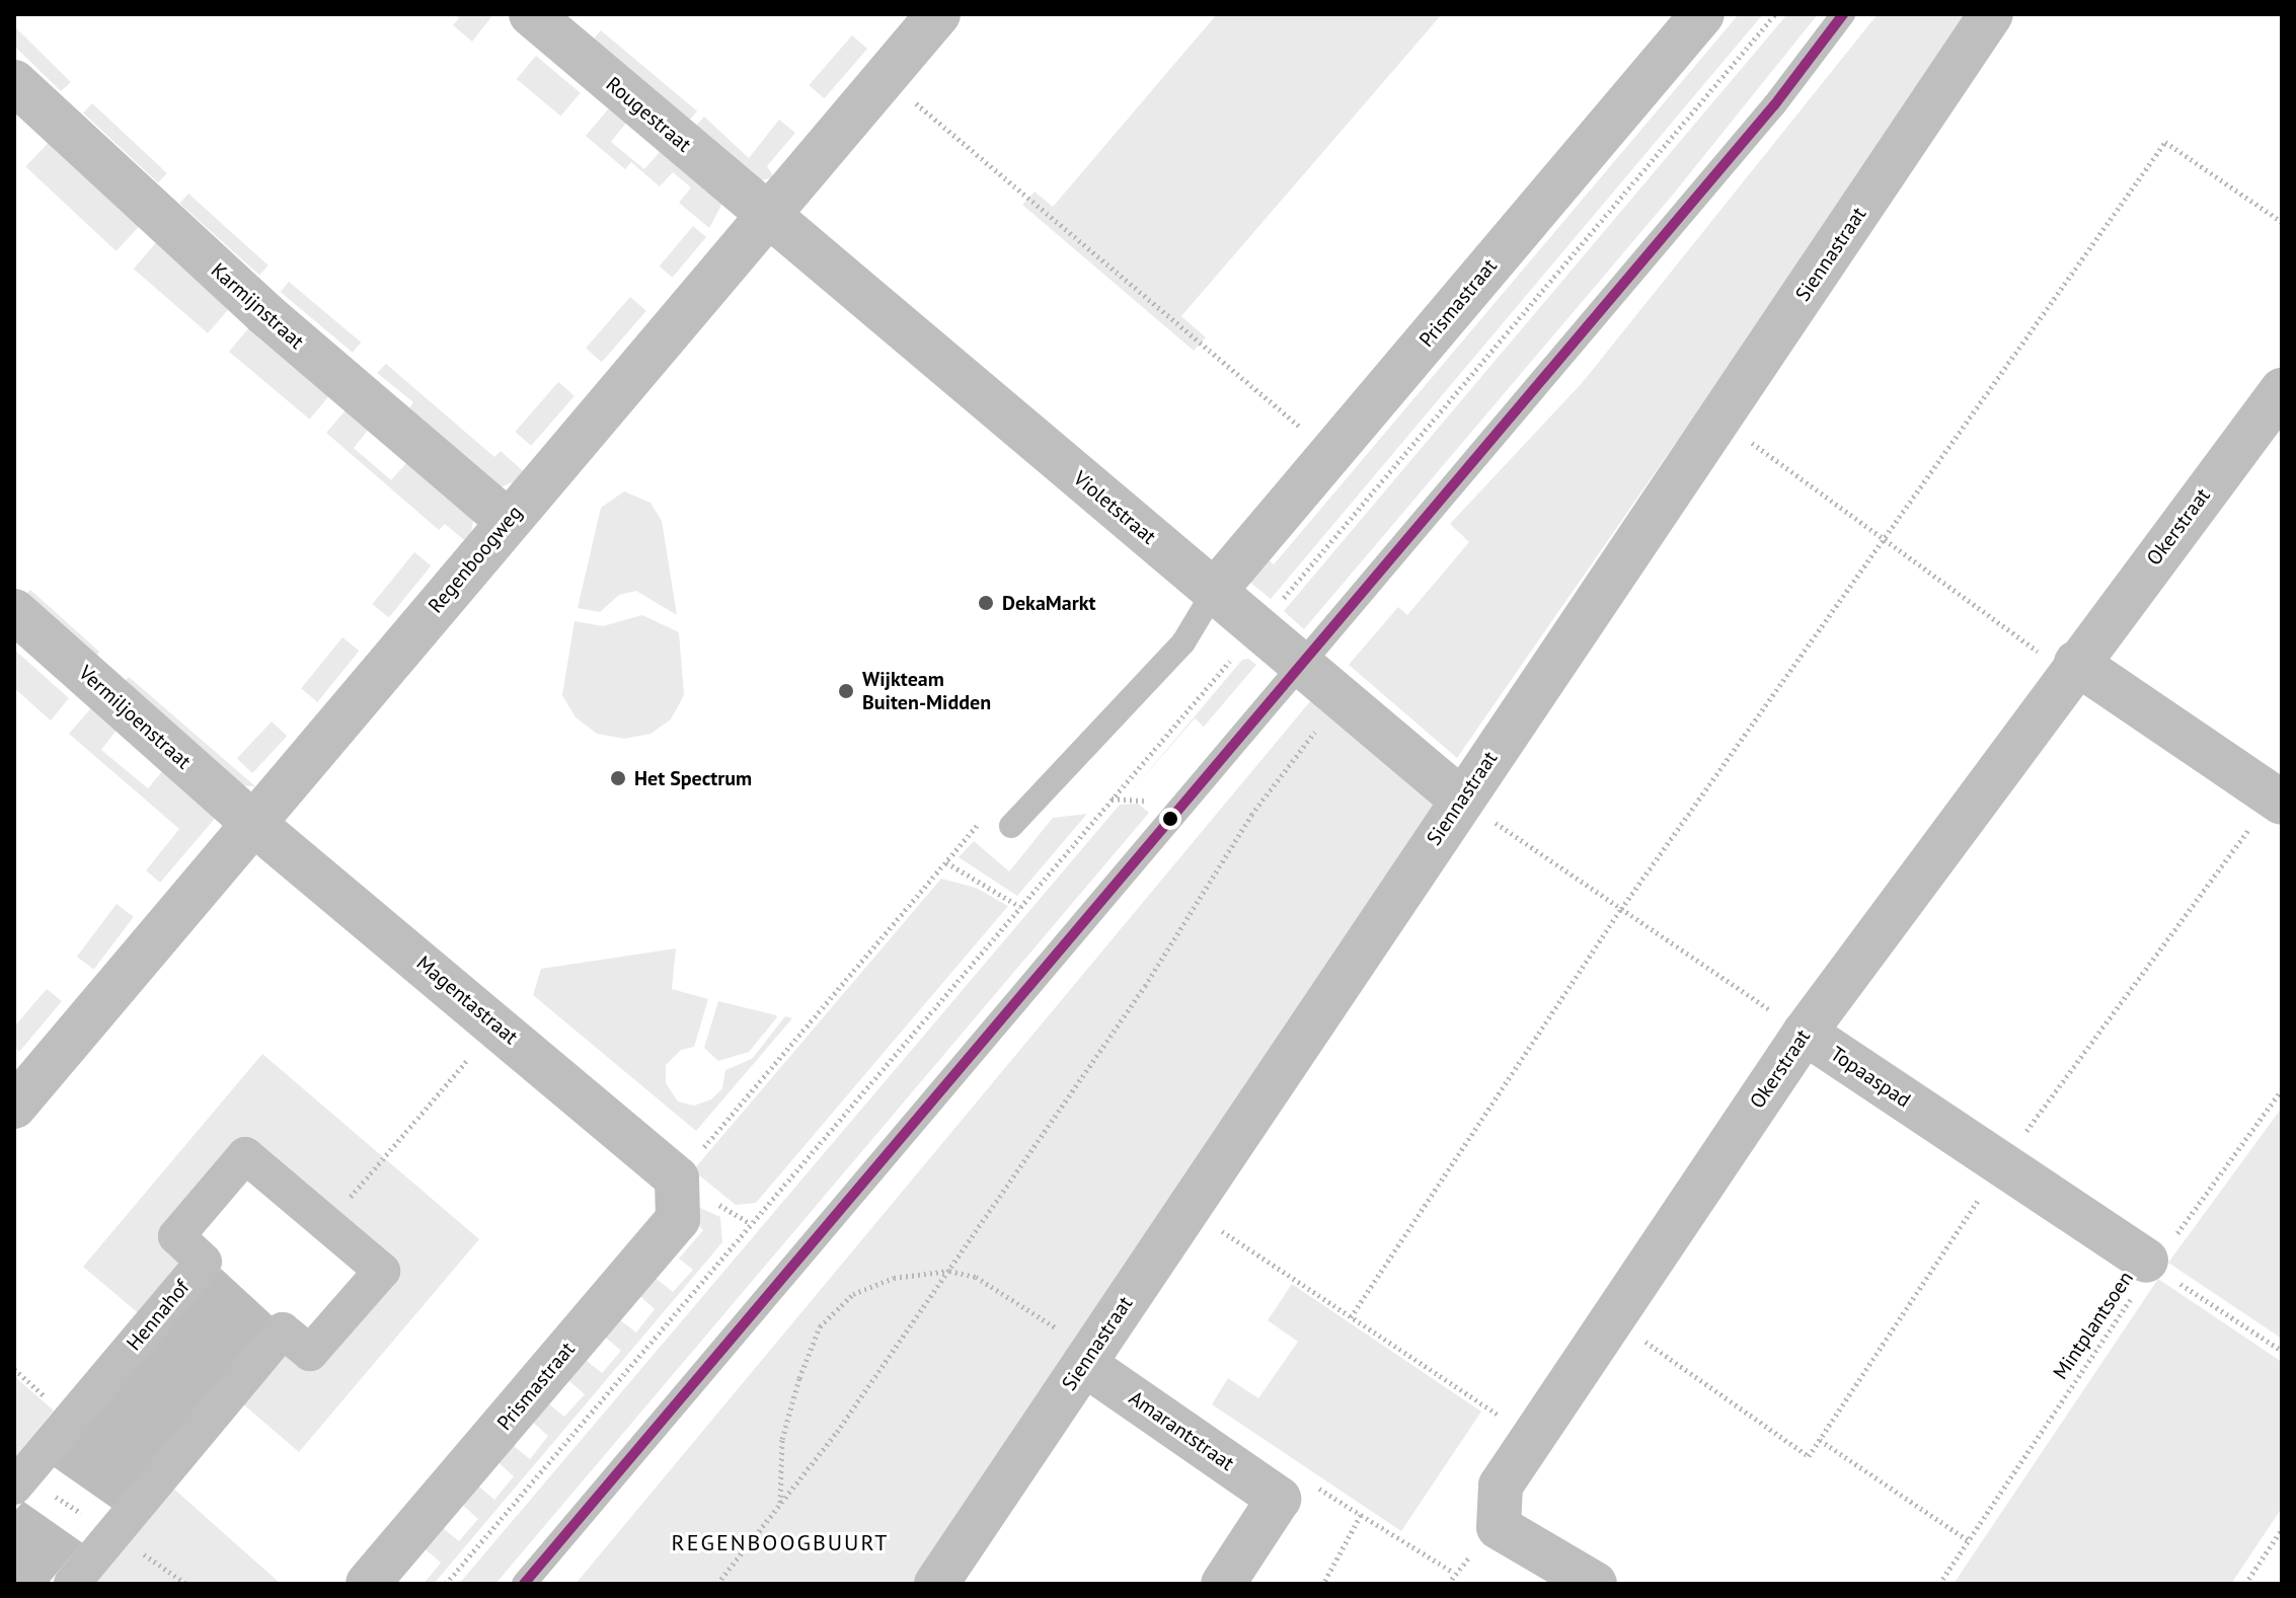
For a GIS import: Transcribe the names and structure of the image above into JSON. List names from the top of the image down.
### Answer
{
  "streets": {
    "street": [
      "Rougestraat",
      "Siennastraat",
      "Prismastraat",
      "Karmijnstraat",
      "Violetstraat",
      "Okerstraat",
      "Regenboogweg",
      "Vermiljoenstraat",
      "Magentastraat",
      "Topaaspad",
      "Hennahof",
      "Amarantstraat"
    ],
    "path": ["Mintplantsoen"]
  },
  "crossings": [
    ["Rougestraat", "Violetstraat"],
    ["Rougestraat", "Regenboogweg"],
    ["Siennastraat", "Violetstraat"],
    ["Siennastraat", "Amarantstraat"],
    ["Prismastraat", "Violetstraat"],
    ["Prismastraat", "Magentastraat"],
    ["Karmijnstraat", "Regenboogweg"],
    ["Violetstraat", "Regenboogweg"],
    ["Okerstraat", "Topaaspad"],
    ["Regenboogweg", "Vermiljoenstraat"],
    ["Regenboogweg", "Magentastraat"],
    ["Vermiljoenstraat", "Magentastraat"],
    ["Topaaspad", "Mintplantsoen"]
  ],
  "districts": ["REGENBOOGBUURT"],
  "places": ["DekaMarkt", "Wijkteam Buiten-Midden", "Het Spectrum"]
}
